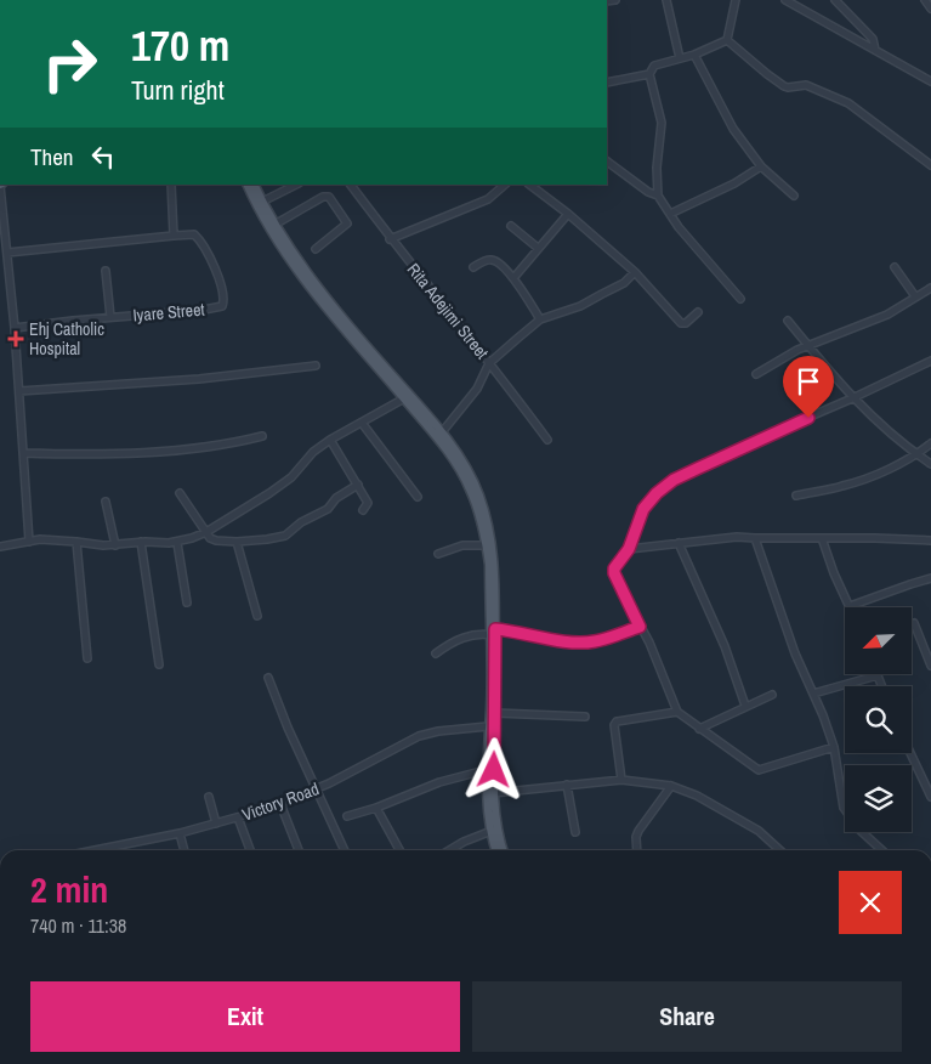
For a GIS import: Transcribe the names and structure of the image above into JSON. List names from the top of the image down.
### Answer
{
  "streets": {
    "street": ["Rita Adejimi Street", "Iyare Street", "Victory Road"]
  },
  "places": {
    "health": ["Ehj Catholic Hospital"]
  },
  "north": "bottom left",
  "page": {
    "turn": ["170 m", "Turn right"],
    "then": "Then",
    "heading": ["2 min", "740 m · 11:38"],
    "buttons": ["Exit", "Share"]
  }
}
